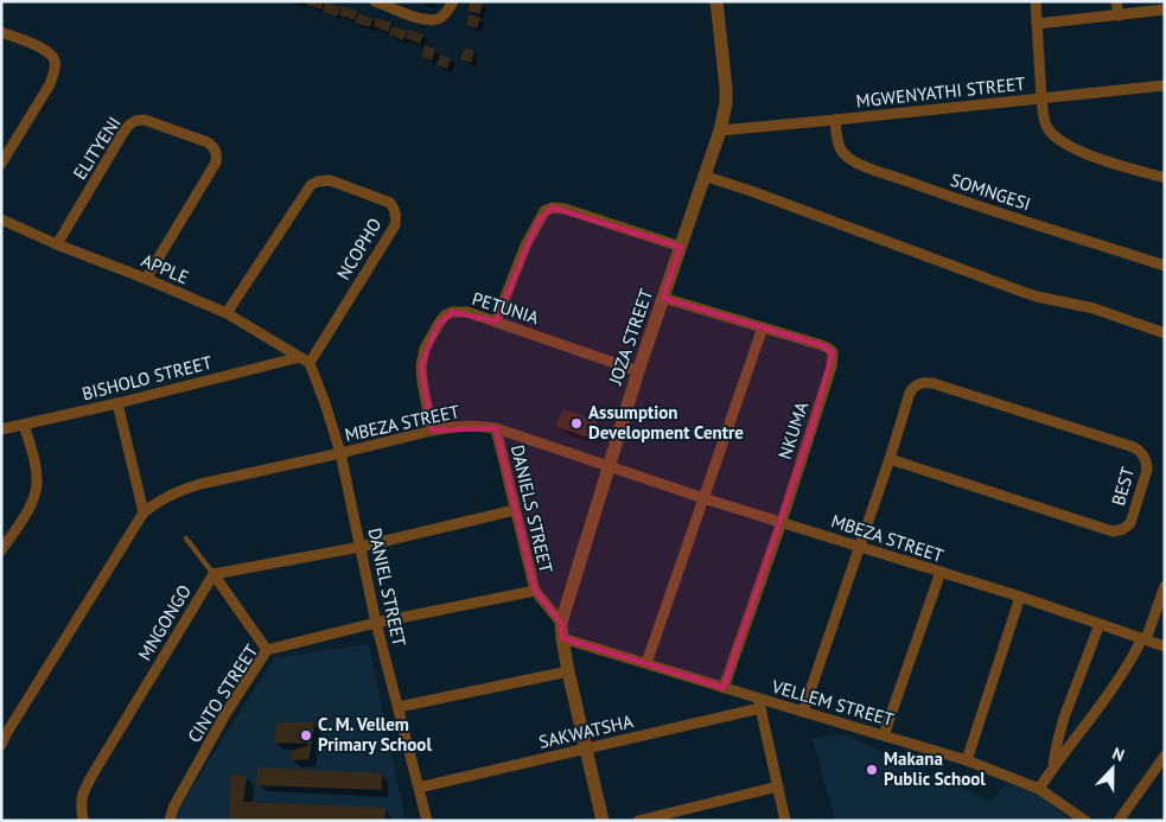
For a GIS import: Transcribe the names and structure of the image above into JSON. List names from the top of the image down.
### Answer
{
  "streets": {
    "street": [
      "MGWENYATHI STREET",
      "ELITYENI",
      "SOMNGESI",
      "NCOPHO",
      "APPLE",
      "PETUNIA",
      "JOZA STREET",
      "BISHOLO STREET",
      "MBEZA STREET",
      "NKUMA",
      "BEST",
      "DANIELS STREET",
      "DANIEL STREET",
      "MNGONGO",
      "CINTO STREET",
      "VELLEM STREET",
      "SAKWATSHA"
    ]
  },
  "crossings": [
    ["MGWENYATHI STREET", "SOMNGESI"],
    ["MGWENYATHI STREET", "JOZA STREET"],
    ["ELITYENI", "APPLE"],
    ["NCOPHO", "APPLE"],
    ["NCOPHO", "BISHOLO STREET"],
    ["NCOPHO", "DANIEL STREET"],
    ["APPLE", "BISHOLO STREET"],
    ["APPLE", "DANIEL STREET"],
    ["PETUNIA", "JOZA STREET"],
    ["PETUNIA", "MBEZA STREET"],
    ["JOZA STREET", "MBEZA STREET"],
    ["JOZA STREET", "NKUMA"],
    ["JOZA STREET", "DANIELS STREET"],
    ["JOZA STREET", "VELLEM STREET"],
    ["JOZA STREET", "SAKWATSHA"],
    ["BISHOLO STREET", "DANIEL STREET"],
    ["MBEZA STREET", "NKUMA"],
    ["MBEZA STREET", "BEST"],
    ["MBEZA STREET", "DANIELS STREET"],
    ["MBEZA STREET", "DANIEL STREET"],
    ["NKUMA", "VELLEM STREET"],
    ["BEST", "VELLEM STREET"],
    ["DANIELS STREET", "MNGONGO"],
    ["DANIELS STREET", "CINTO STREET"],
    ["DANIEL STREET", "MNGONGO"],
    ["DANIEL STREET", "CINTO STREET"],
    ["DANIEL STREET", "SAKWATSHA"],
    ["VELLEM STREET", "SAKWATSHA"]
  ],
  "places": ["Assumption Development Centre", "C. M. Vellem Primary School", "Makana Public School"],
  "north": "top"
}
